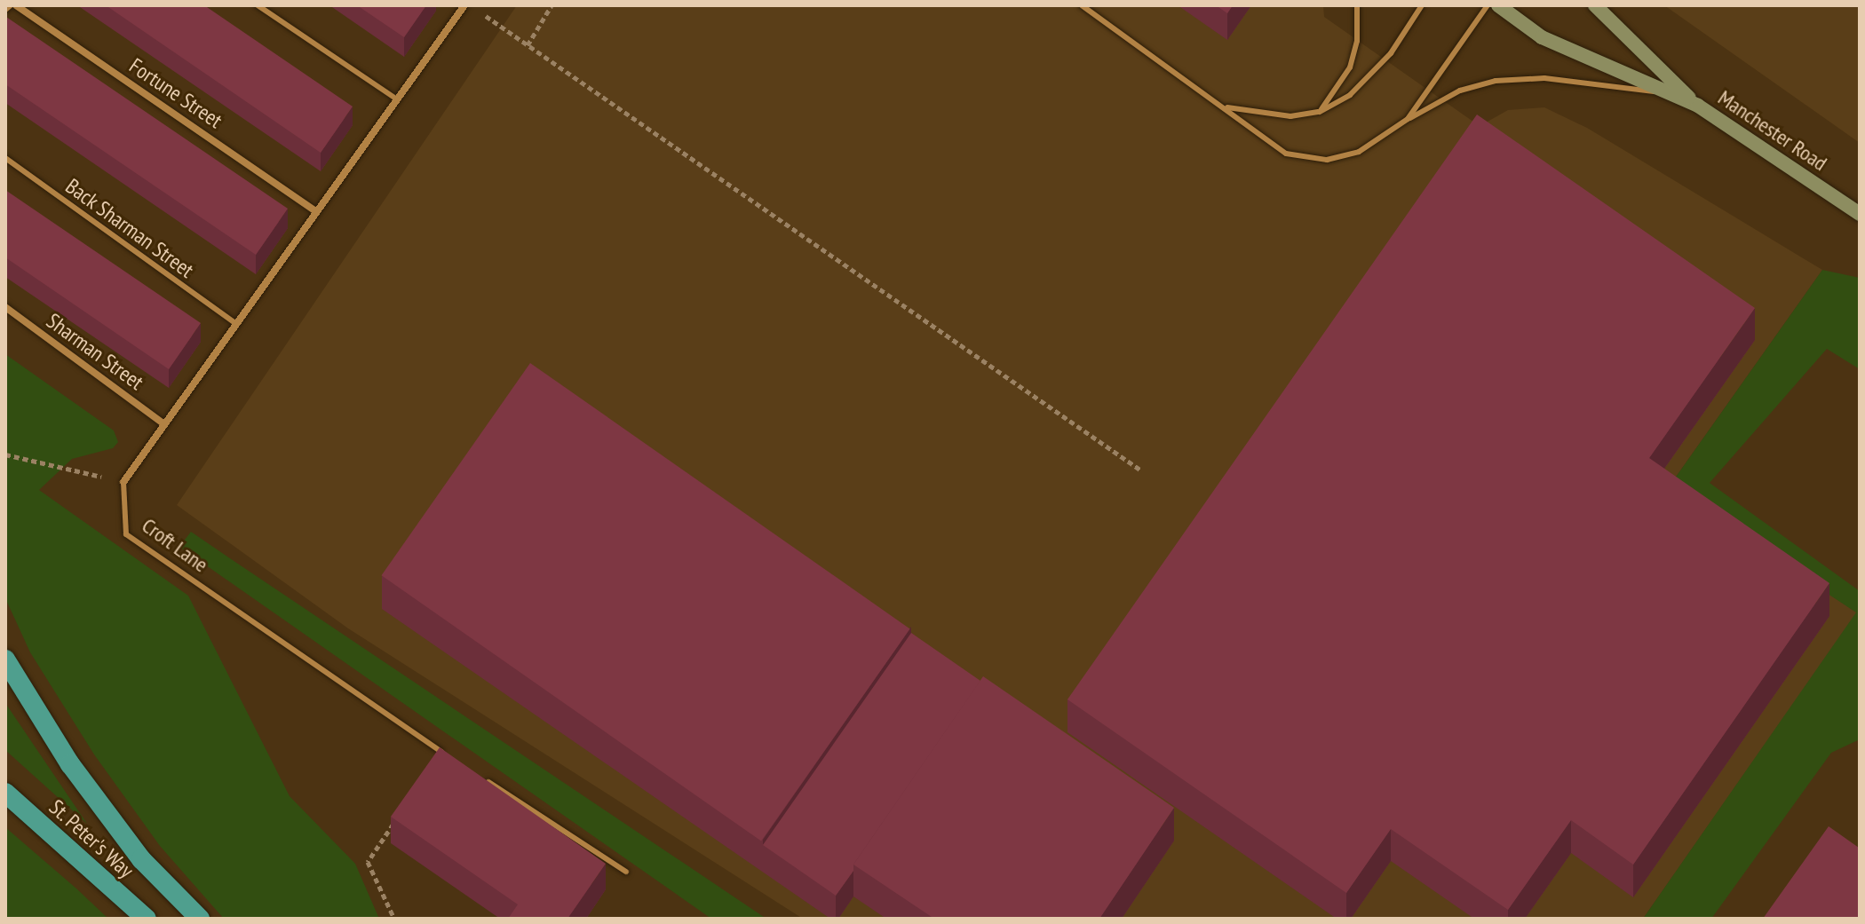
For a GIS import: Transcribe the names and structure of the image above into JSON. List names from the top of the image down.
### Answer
{
  "streets": {
    "highway": ["St. Peter's Way"],
    "main road": ["Manchester Road"],
    "street": ["Fortune Street", "Sharman Street"],
    "lane": ["Back Sharman Street", "Croft Lane"]
  }
}
